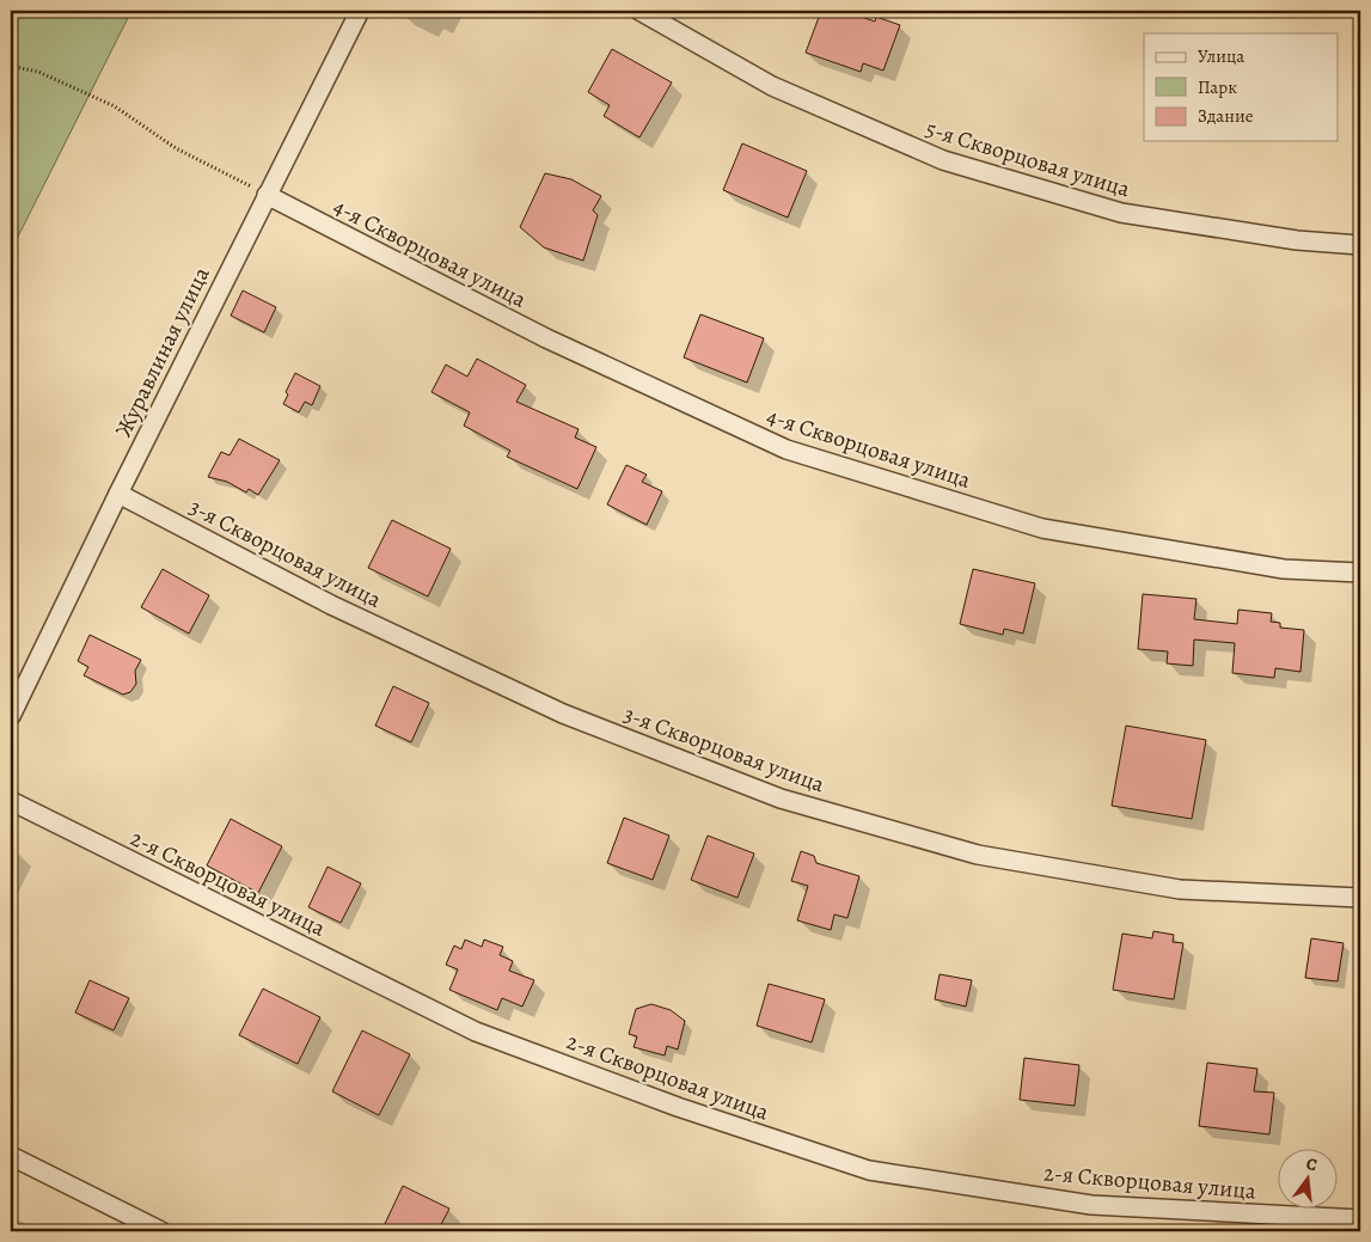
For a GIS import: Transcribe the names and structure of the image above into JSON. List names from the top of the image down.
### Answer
{
  "streets": {
    "street": [
      "5-я Скворцовая улица",
      "4-я Скворцовая улица",
      "Журавлиная улица",
      "3-я Скворцовая улица",
      "2-я Скворцовая улица"
    ]
  },
  "crossings": [
    ["4-я Скворцовая улица", "Журавлиная улица"],
    ["Журавлиная улица", "3-я Скворцовая улица"]
  ],
  "legend": ["Улица", "Парк", "Здание"],
  "north": "top"
}
